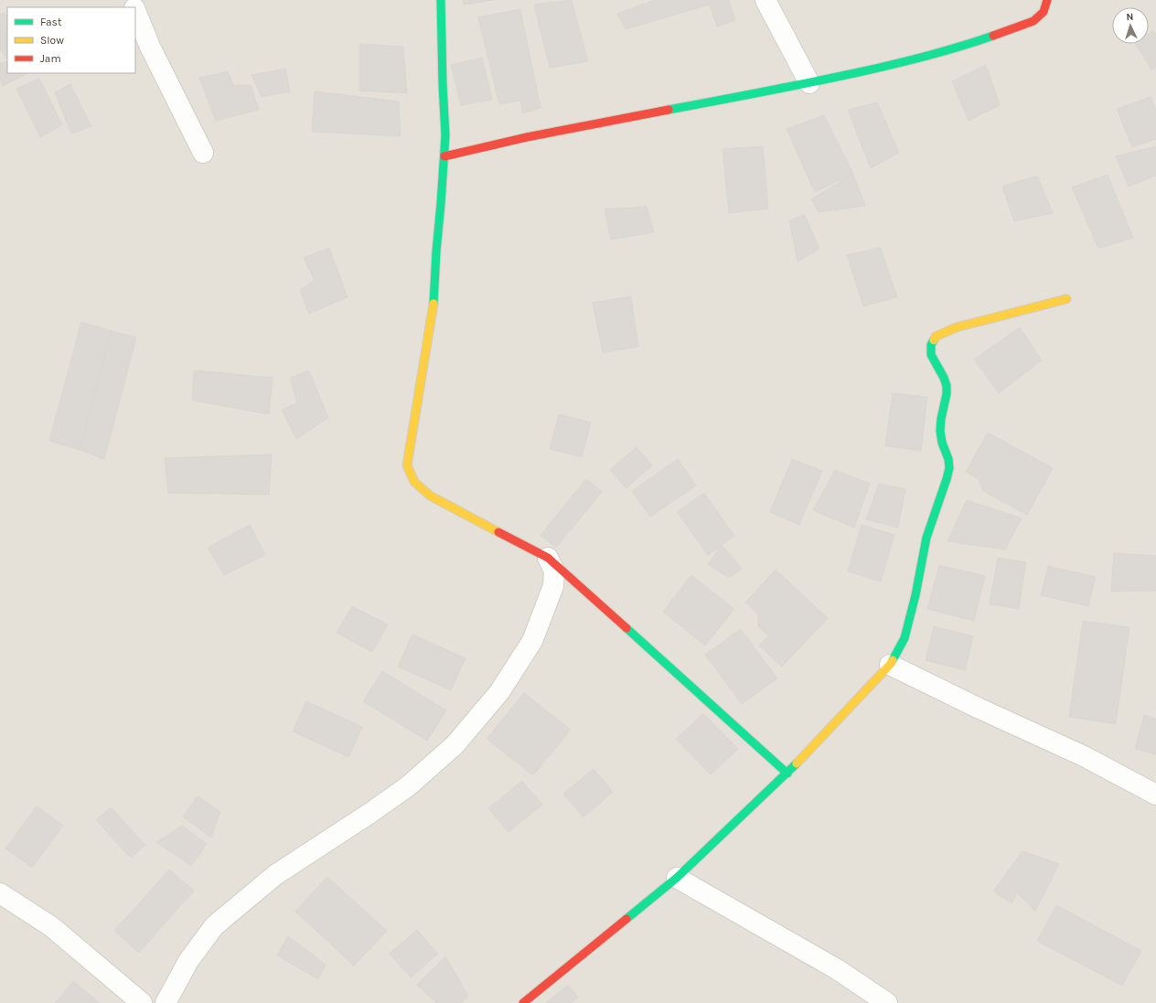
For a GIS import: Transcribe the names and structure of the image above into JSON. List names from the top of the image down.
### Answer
{
  "legend": ["Fast", "Slow", "Jam"],
  "north": "top"
}
